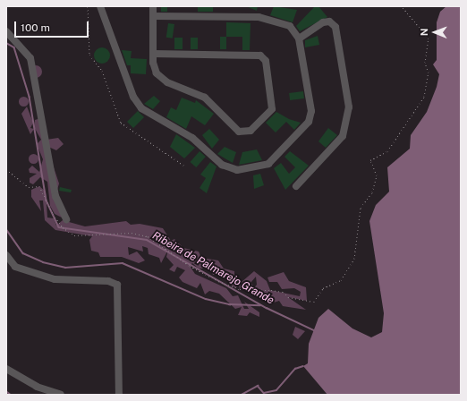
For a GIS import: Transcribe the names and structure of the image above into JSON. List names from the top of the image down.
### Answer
{
  "water": ["Ribeira de Palmarejo Grande"],
  "scale_bar": "100 m",
  "north": "left"
}
